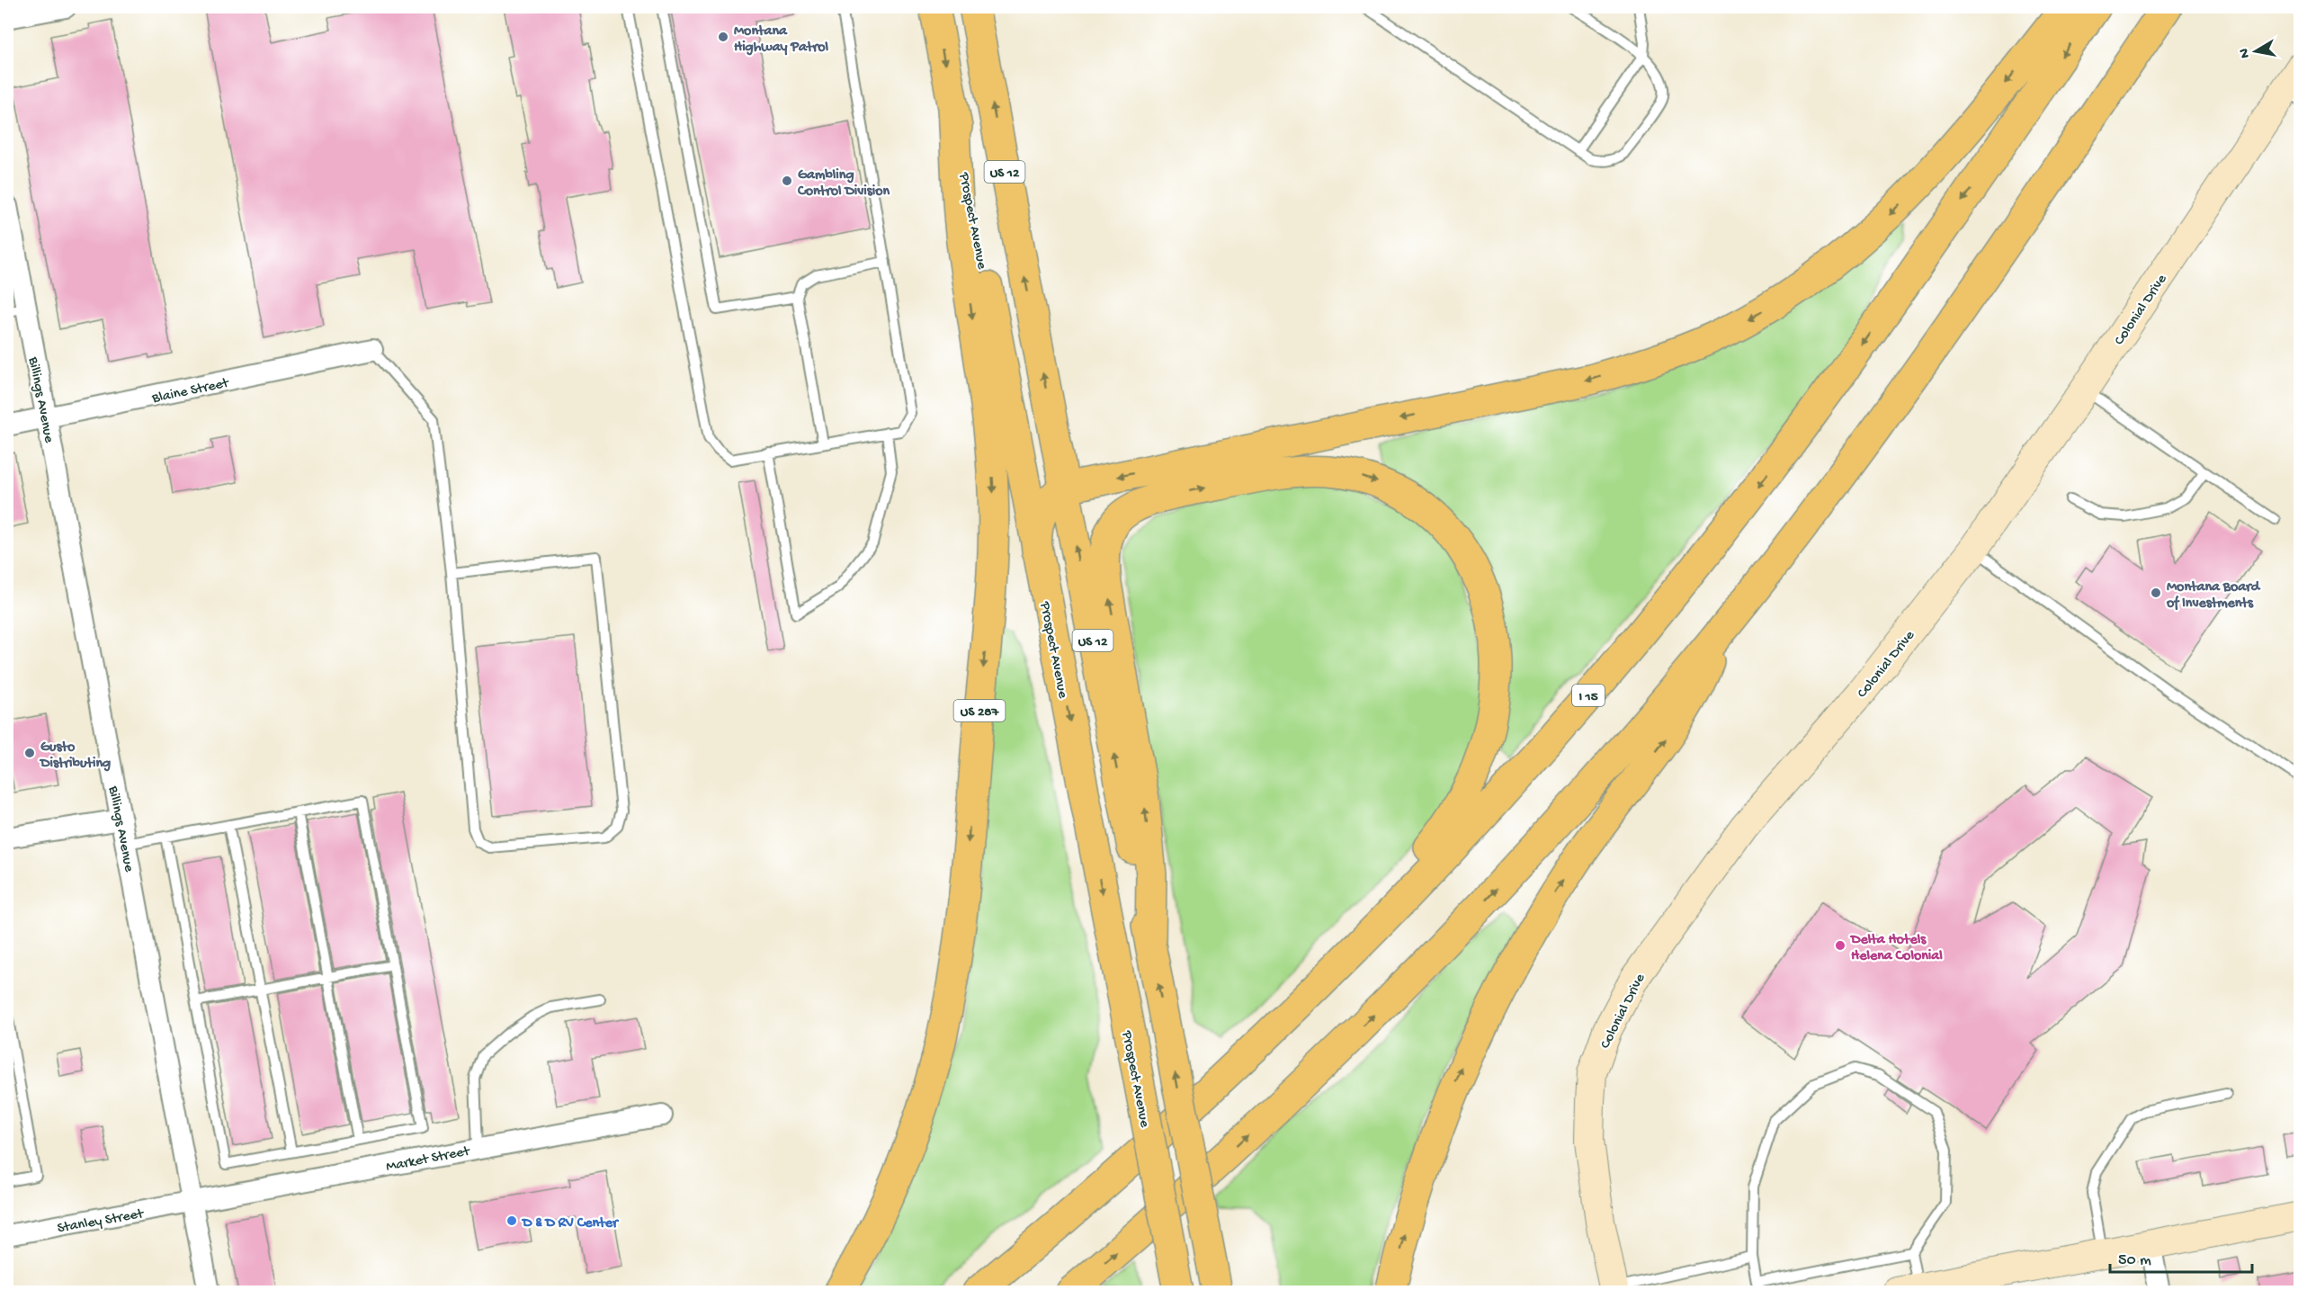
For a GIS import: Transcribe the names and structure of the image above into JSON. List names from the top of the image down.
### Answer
{
  "streets": {
    "highway": [
      "US 12",
      "Prospect Avenue",
      "I 15",
      "US 287"
    ],
    "main road": ["Colonial Drive"],
    "street": [
      "Blaine Street",
      "Billings Avenue",
      "Market Street",
      "Stanley Street"
    ]
  },
  "crossings": [
    ["Prospect Avenue", "US 287"],
    ["Blaine Street", "Billings Avenue"],
    ["Billings Avenue", "Market Street"],
    ["Billings Avenue", "Stanley Street"],
    ["Market Street", "Stanley Street"]
  ],
  "places": [
    "Montana Highway Patrol",
    "Gambling Control Division",
    "Montana Board of Investments",
    "Gusto Distributing",
    "Delta Hotels Helena Colonial",
    "D & D RV Center"
  ],
  "scale_bar": "50 m",
  "north": "left"
}
